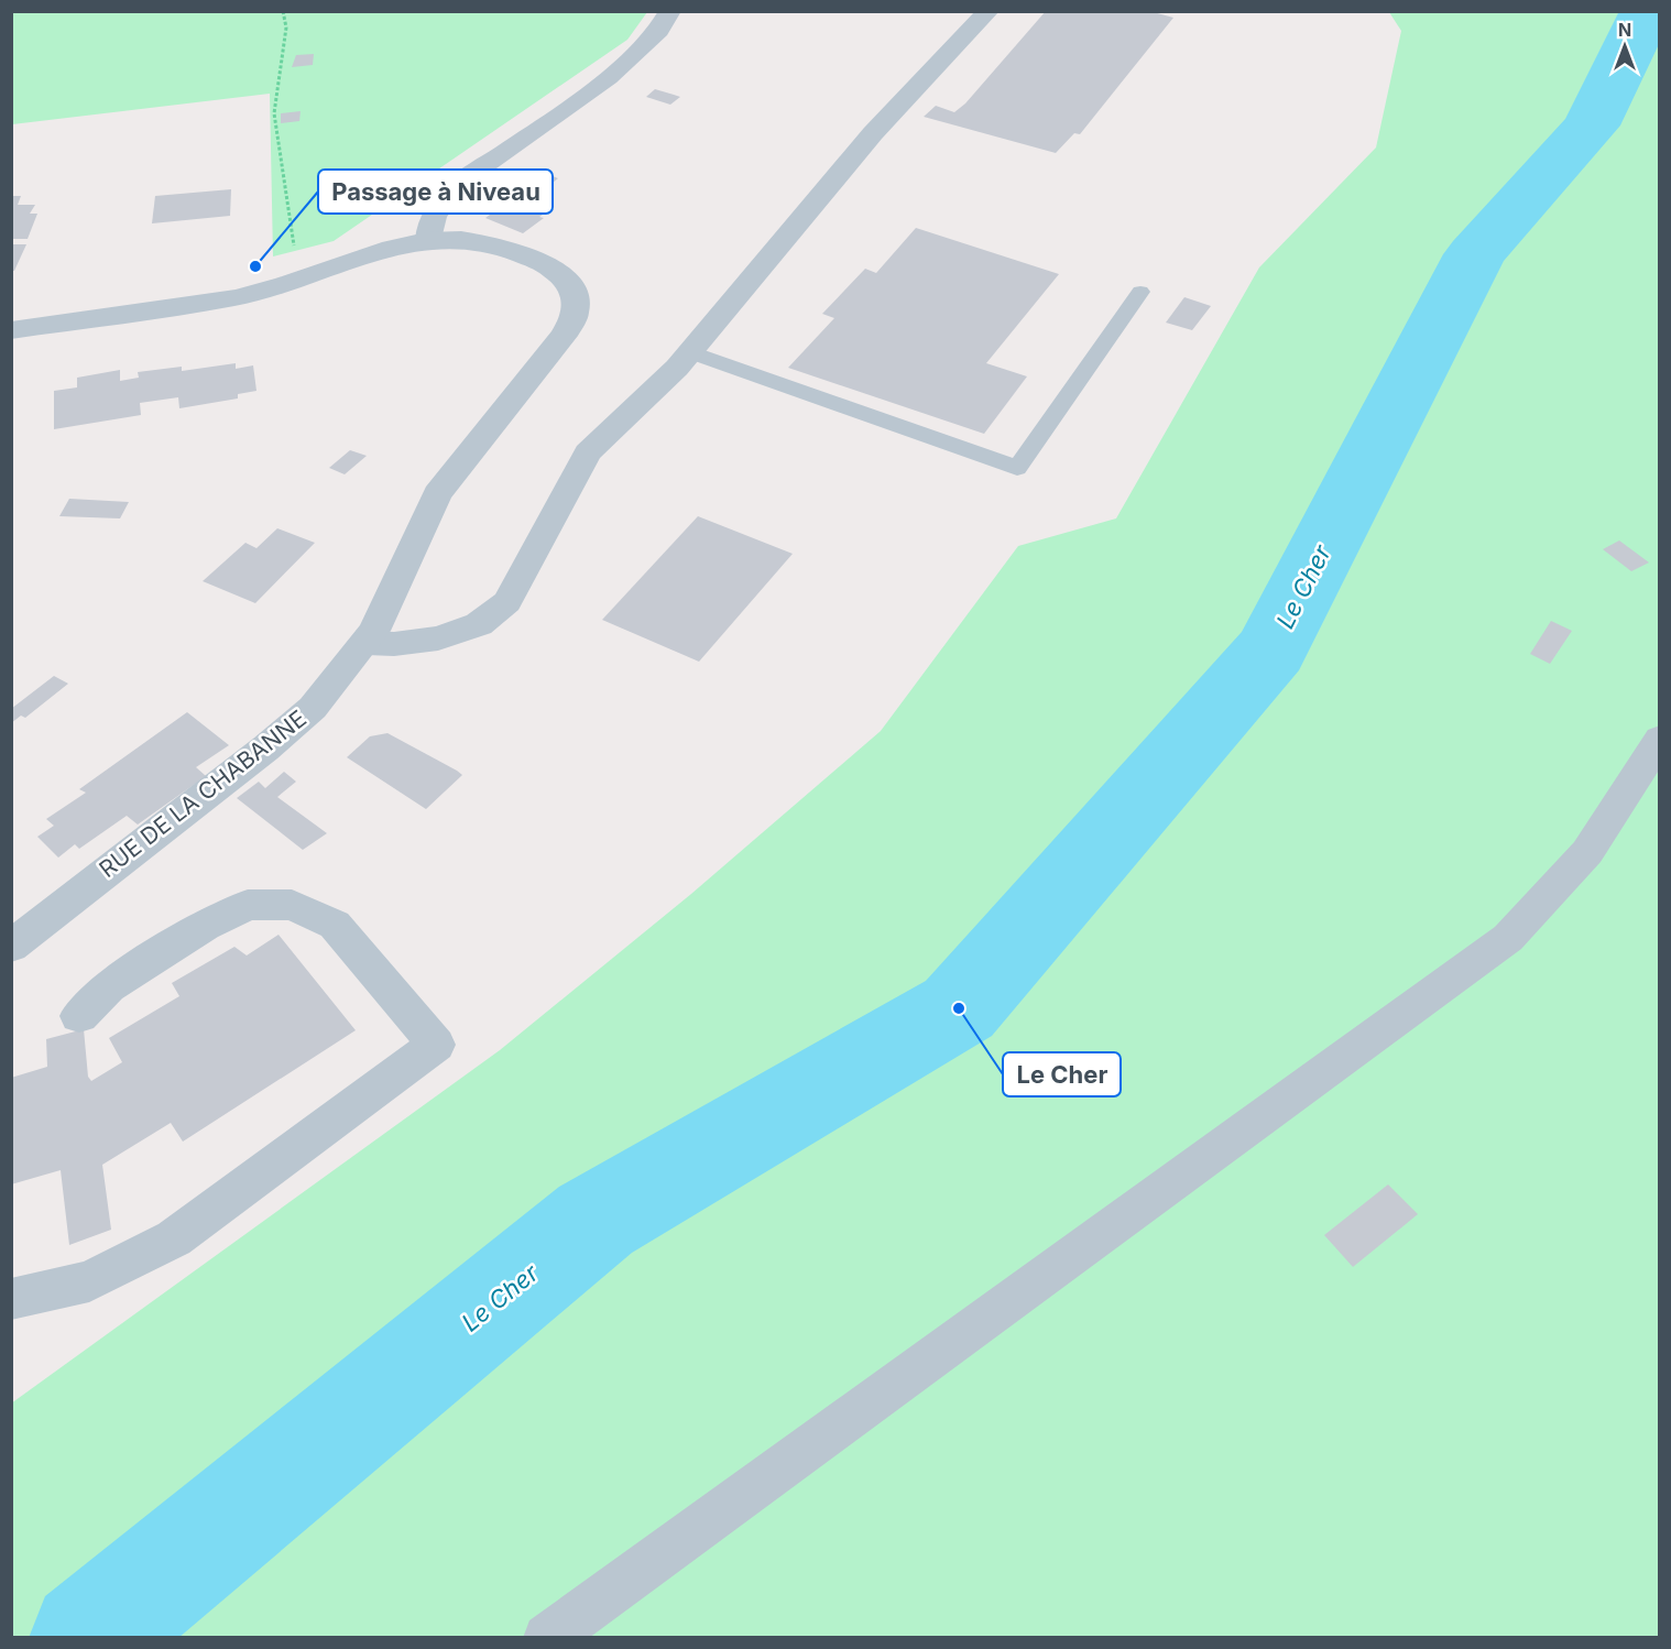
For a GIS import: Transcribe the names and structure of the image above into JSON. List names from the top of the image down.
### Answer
{
  "streets": {
    "street": ["RUE DE LA CHABANNE"]
  },
  "water": ["Le Cher"],
  "places": ["Passage à Niveau", "Le Cher"],
  "north": "top"
}
